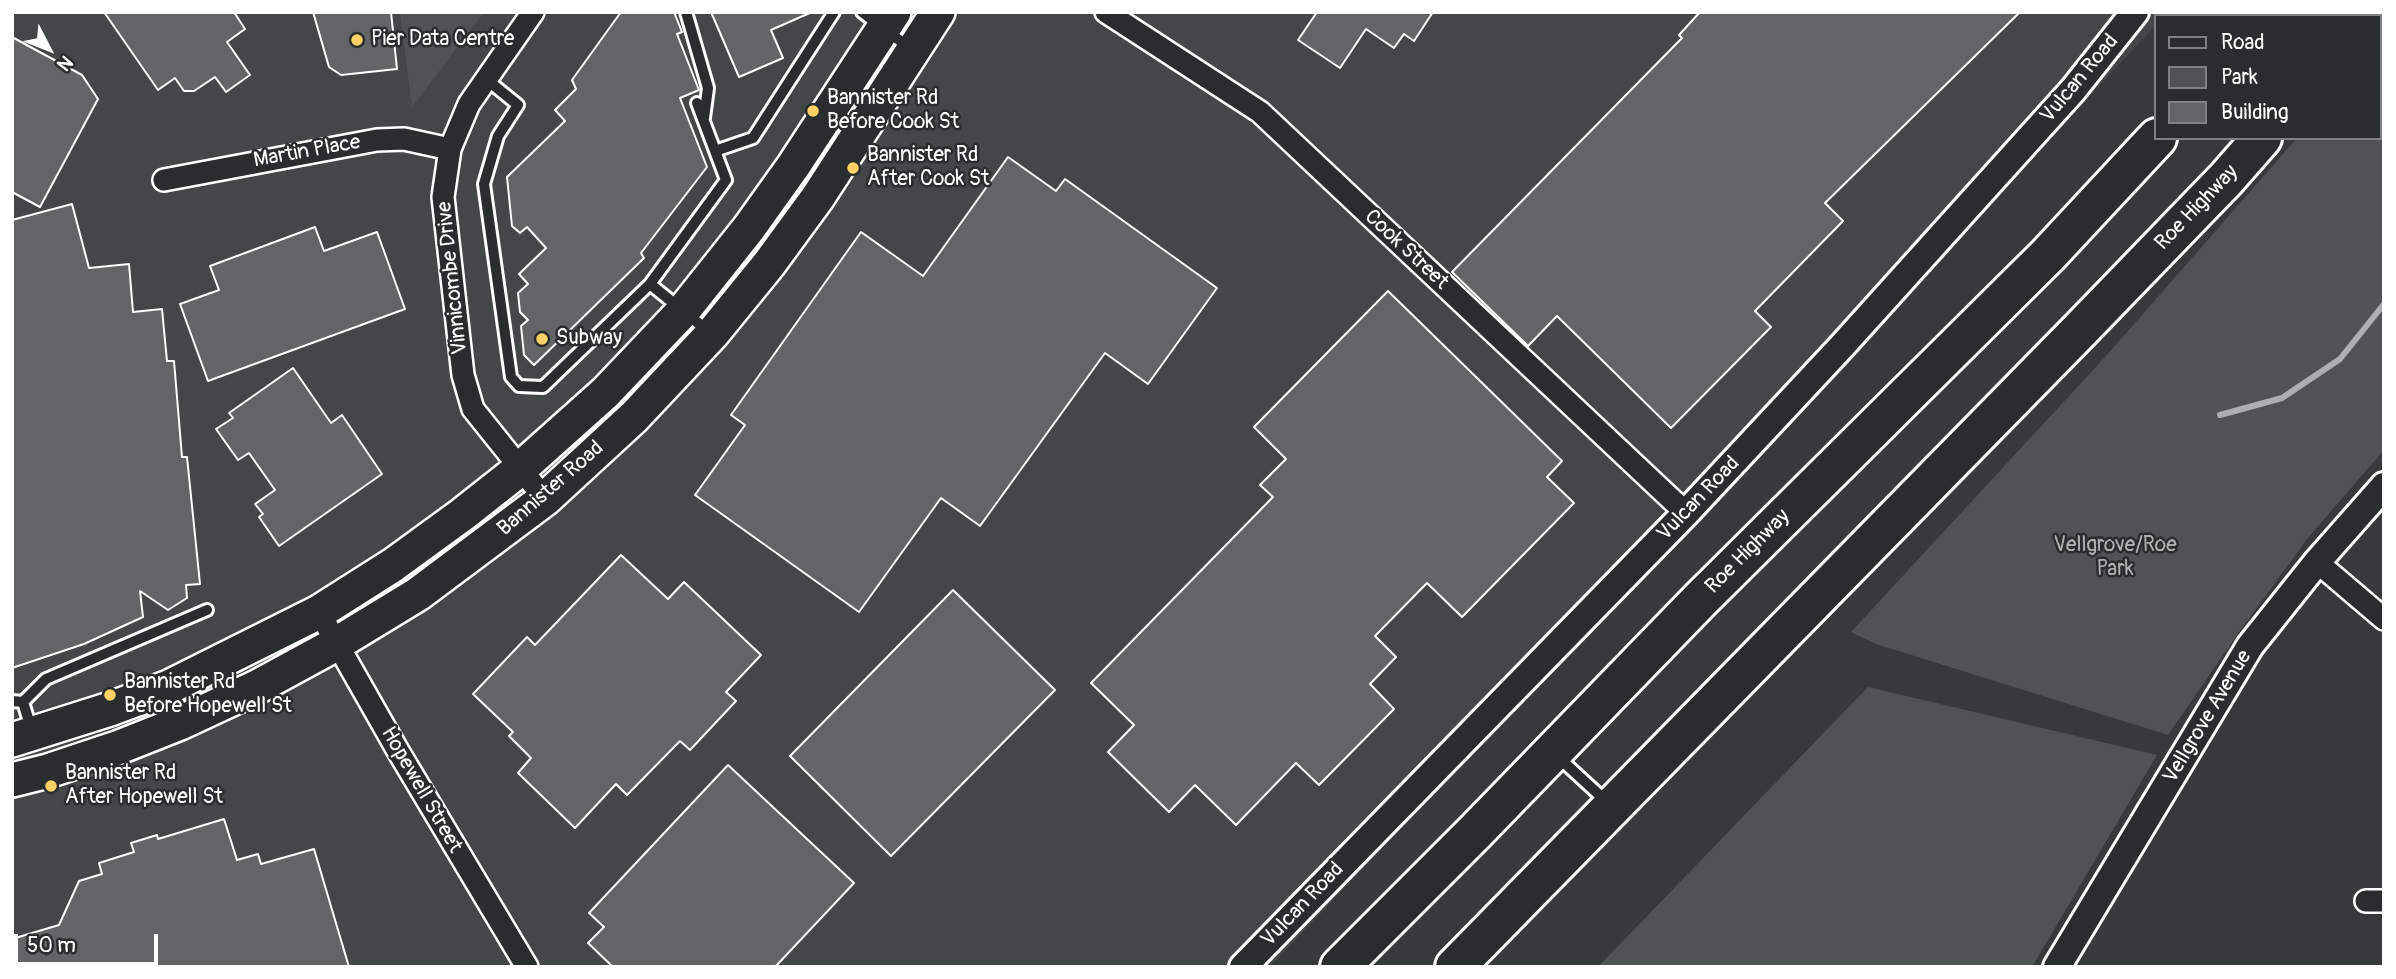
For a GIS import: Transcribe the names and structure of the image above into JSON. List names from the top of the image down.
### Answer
{
  "streets": {
    "highway": ["Roe Highway"],
    "main road": ["Bannister Road"],
    "street": [
      "Vulcan Road",
      "Martin Place",
      "Cook Street",
      "Vinnicombe Drive",
      "Vellgrove Avenue",
      "Hopewell Street"
    ]
  },
  "crossings": [
    ["Vulcan Road", "Cook Street"],
    ["Martin Place", "Vinnicombe Drive"],
    ["Vinnicombe Drive", "Bannister Road"],
    ["Bannister Road", "Hopewell Street"]
  ],
  "parks": ["Vellgrove/Roe Park"],
  "places": [
    "Pier Data Centre",
    "Bannister Rd Before Cook St",
    "Bannister Rd After Cook St",
    "Subway",
    "Bannister Rd Before Hopewell St",
    "Bannister Rd After Hopewell St"
  ],
  "legend": ["Road", "Park", "Building"],
  "scale_bar": "50 m",
  "north": "bottom right"
}
